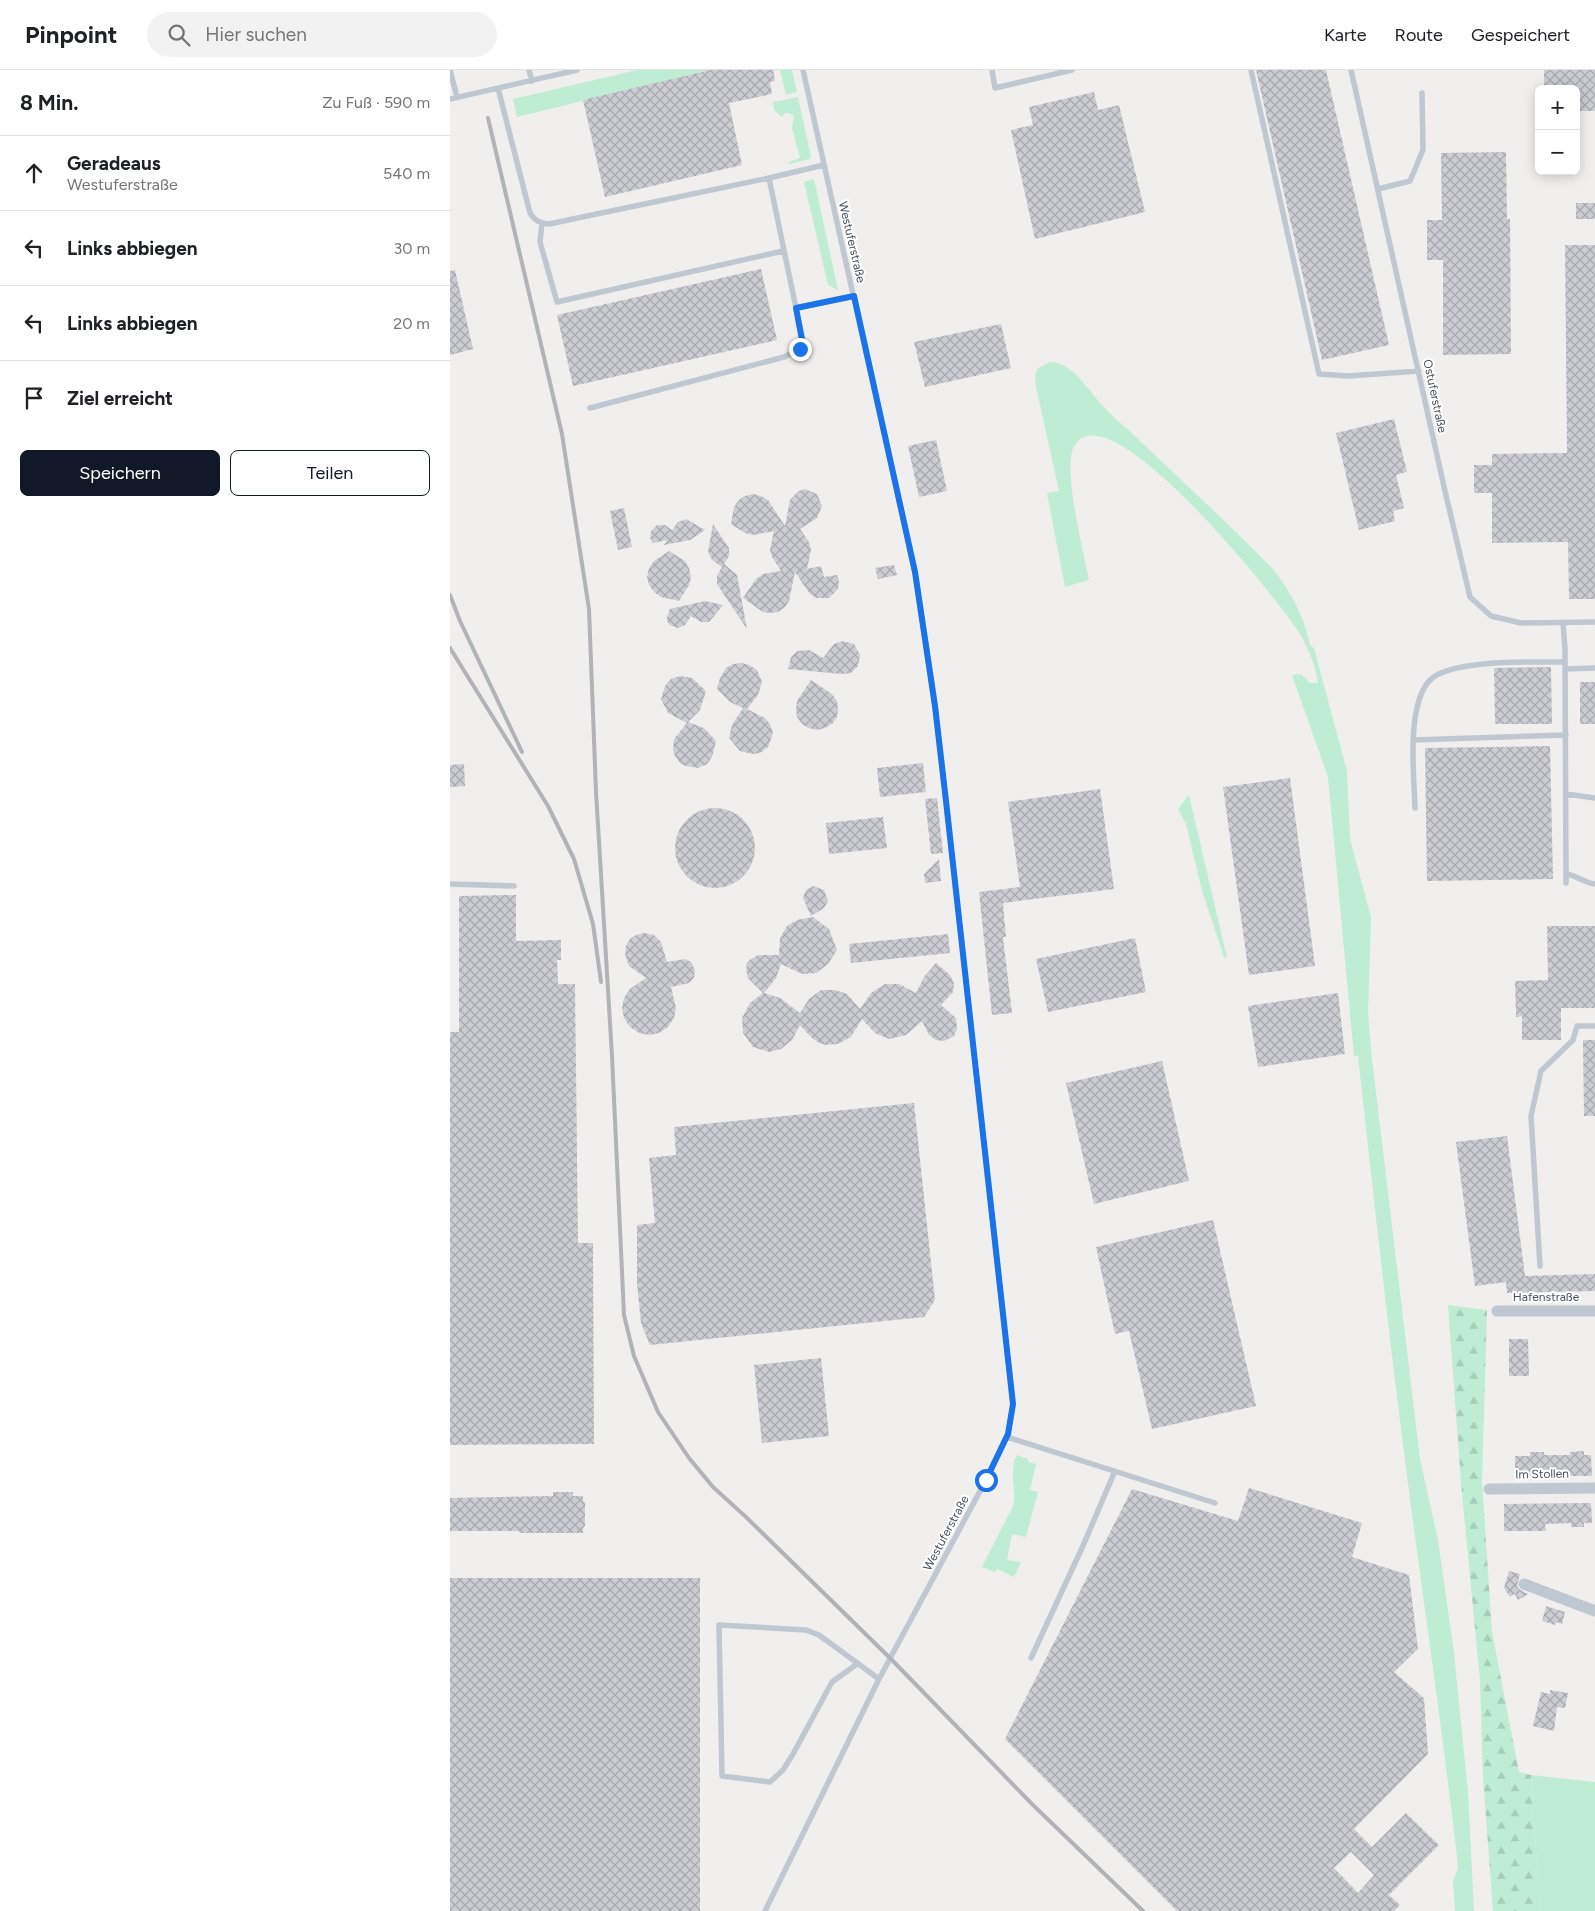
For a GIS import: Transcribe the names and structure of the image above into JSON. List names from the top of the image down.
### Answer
{
  "streets": {
    "street": ["Hafenstraße", "Im Stollen"],
    "lane": ["Westuferstraße", "Ostuferstraße"]
  },
  "page": {
    "header": "Pinpoint",
    "search": "Hier suchen",
    "nav": ["Karte", "Route", "Gespeichert"],
    "heading": ["8 Min.", "Zu Fuß · 590 m"],
    "map_buttons": ["+", "−"],
    "list": [
      ["Geradeaus", "Westuferstraße", "540 m"],
      ["Links abbiegen", "30 m"],
      ["Links abbiegen", "20 m"],
      "Ziel erreicht"
    ],
    "buttons": ["Speichern", "Teilen"]
  }
}
